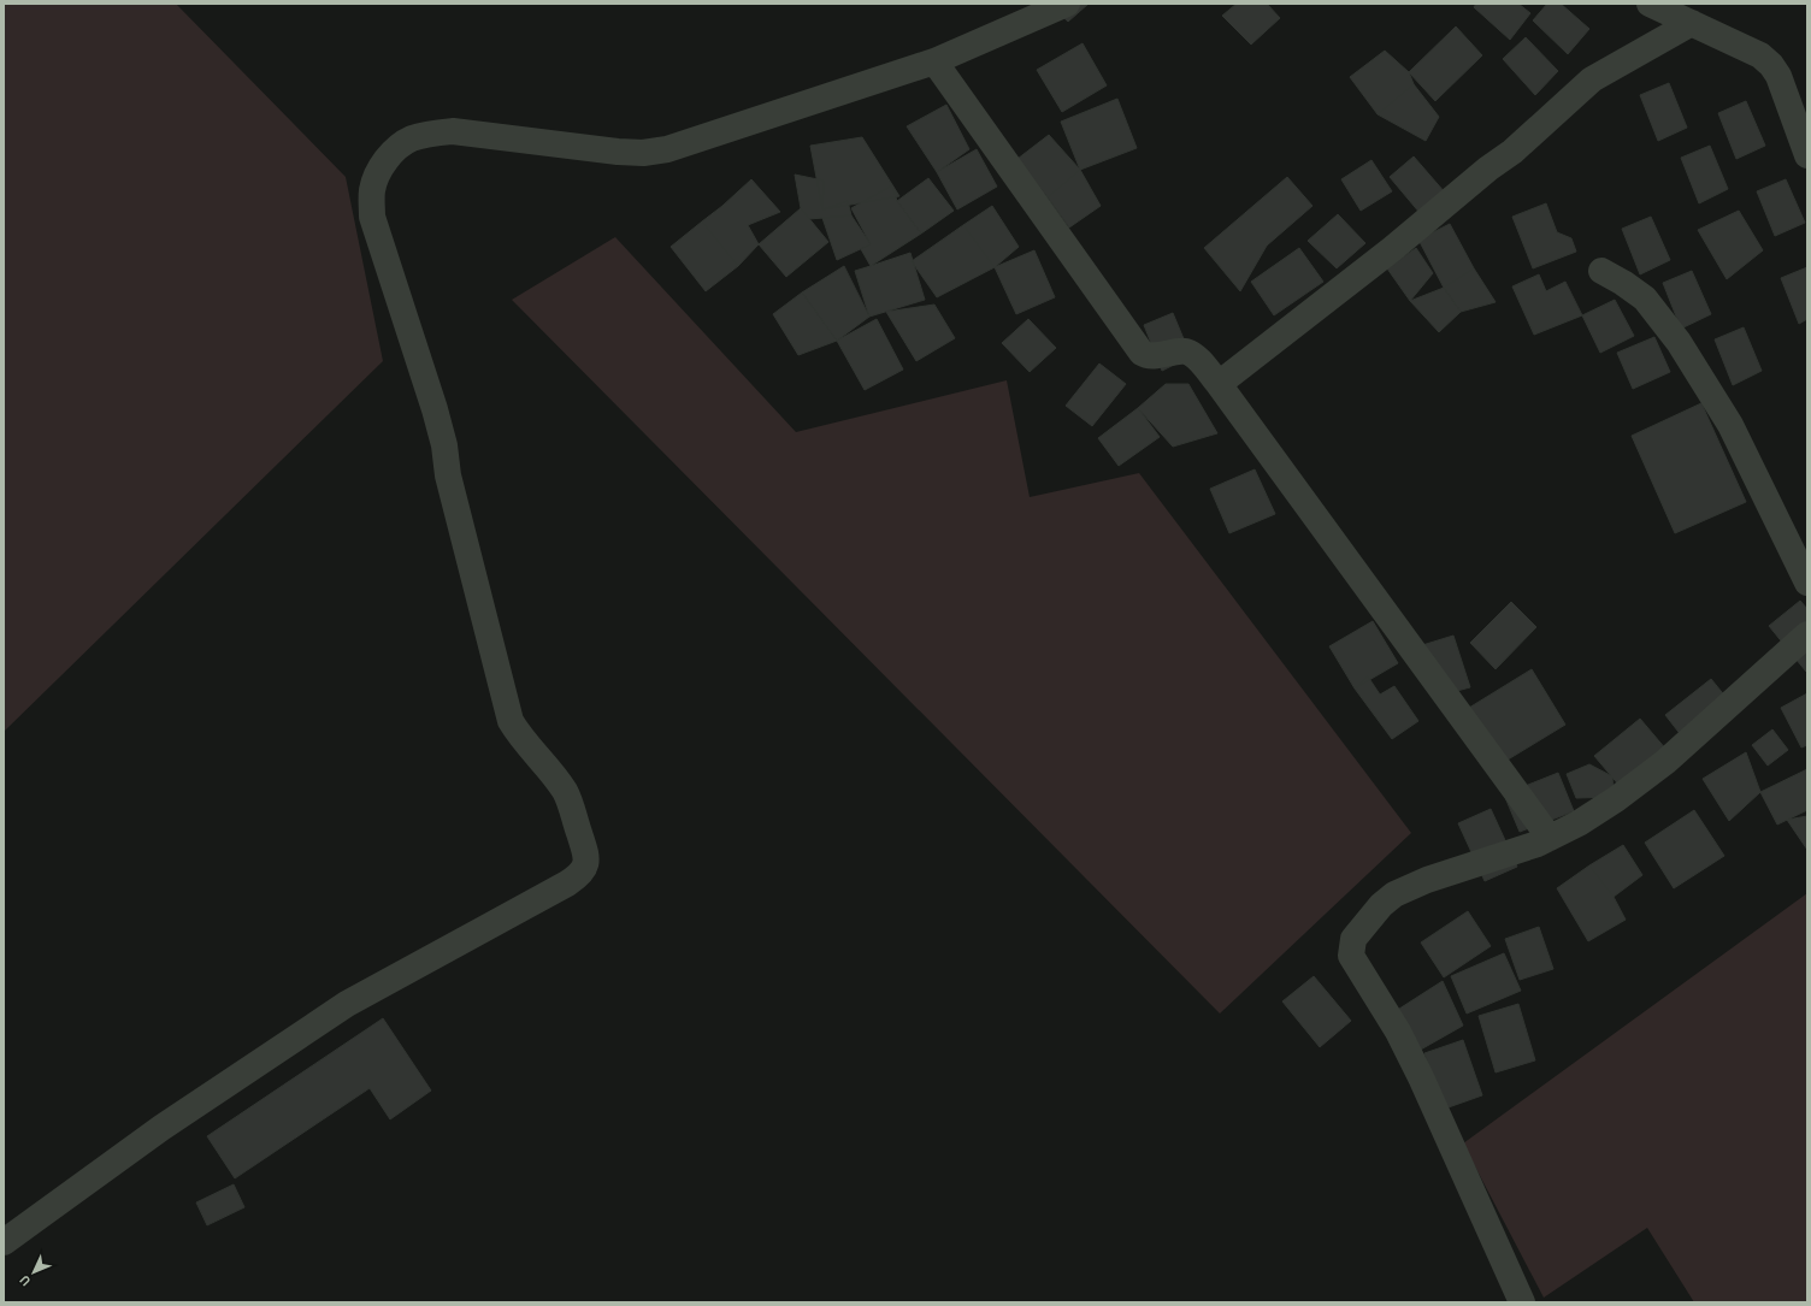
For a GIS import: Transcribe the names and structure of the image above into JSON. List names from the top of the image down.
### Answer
{
  "north": "bottom left"
}
